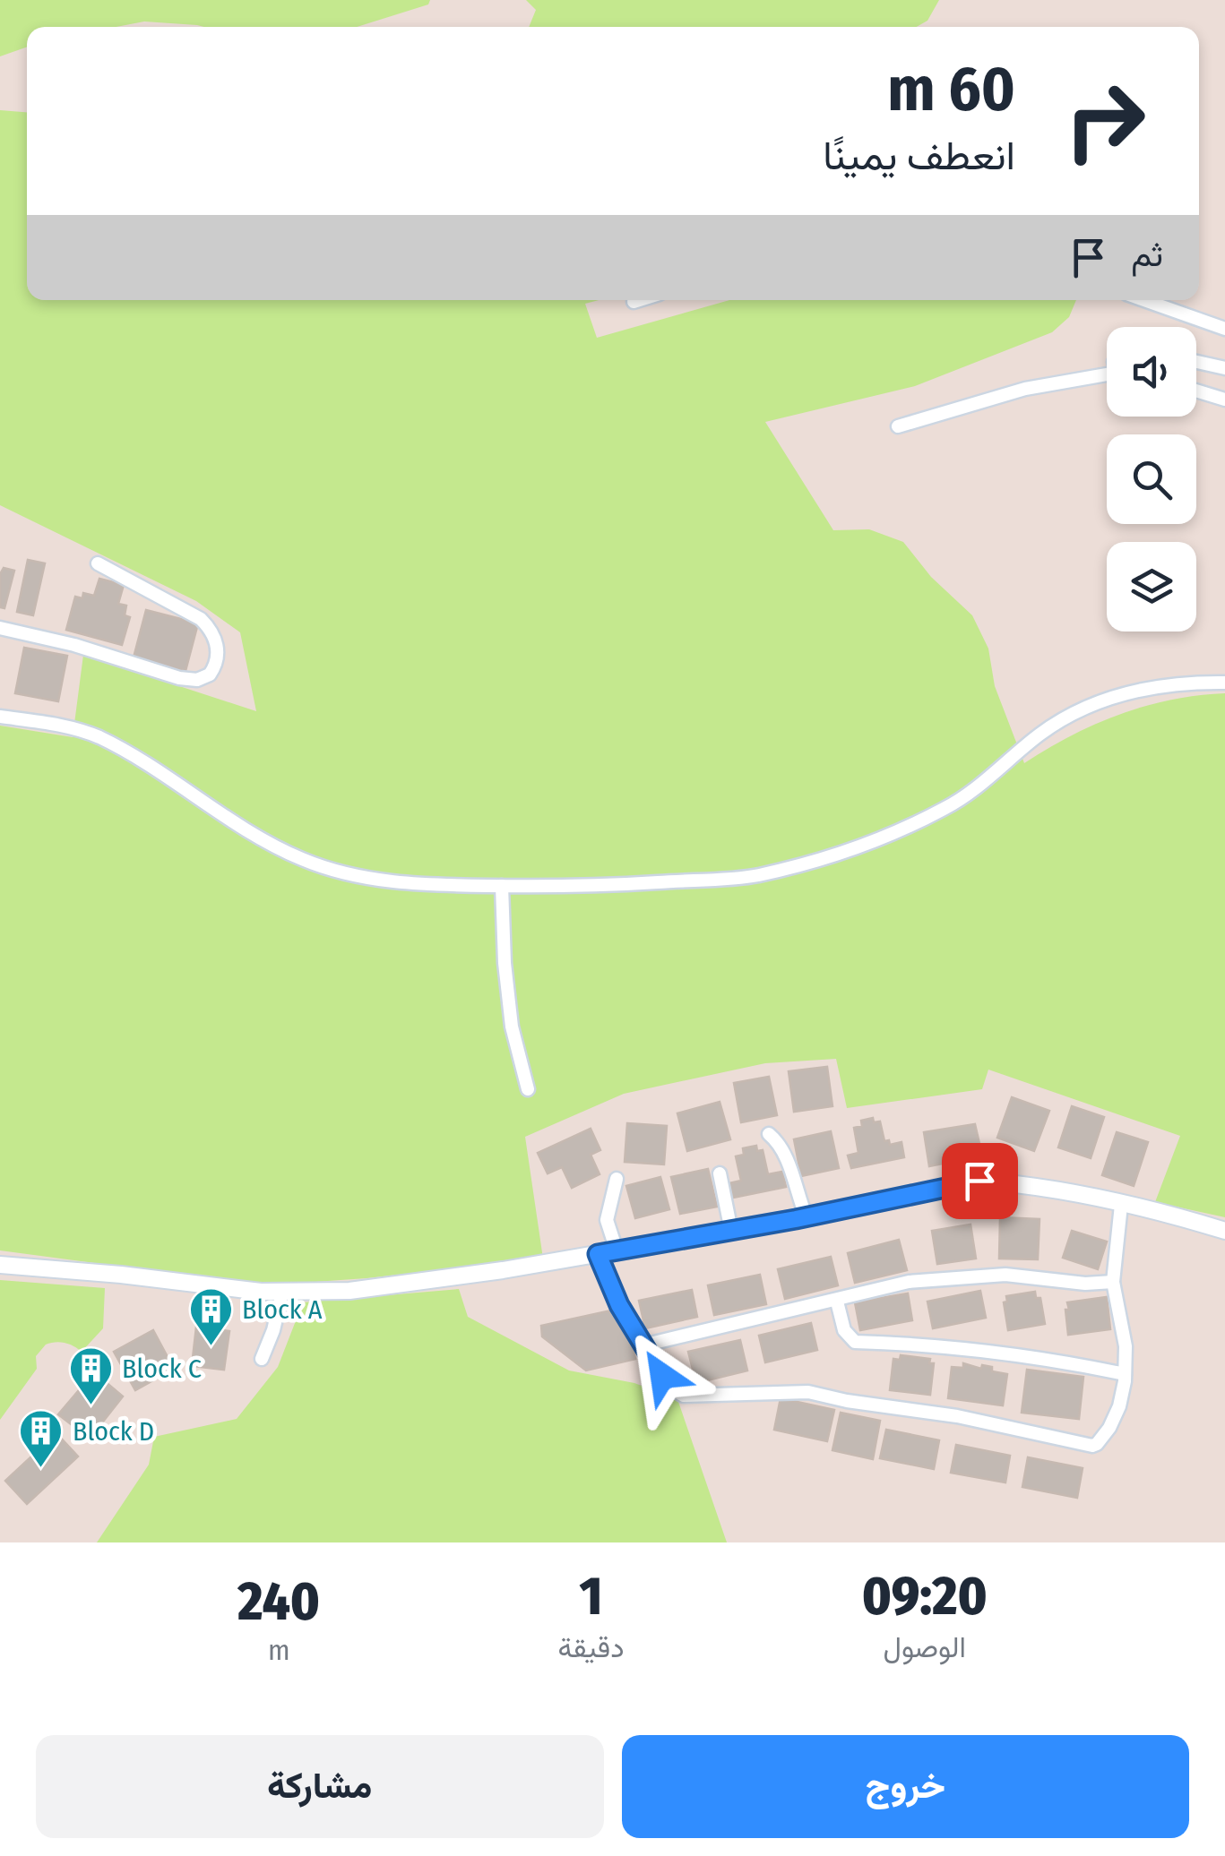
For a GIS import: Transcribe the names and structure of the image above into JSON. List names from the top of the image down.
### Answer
{
  "places": {
    "building": ["Block A", "Block C", "Block D"]
  },
  "page": {
    "turn": ["60 m", "انعطف يمينًا"],
    "then": "ثم",
    "eta": [
      "09:20",
      "الوصول",
      "1",
      "دقيقة",
      "240",
      "m"
    ],
    "buttons": ["خروج", "مشاركة"]
  }
}
